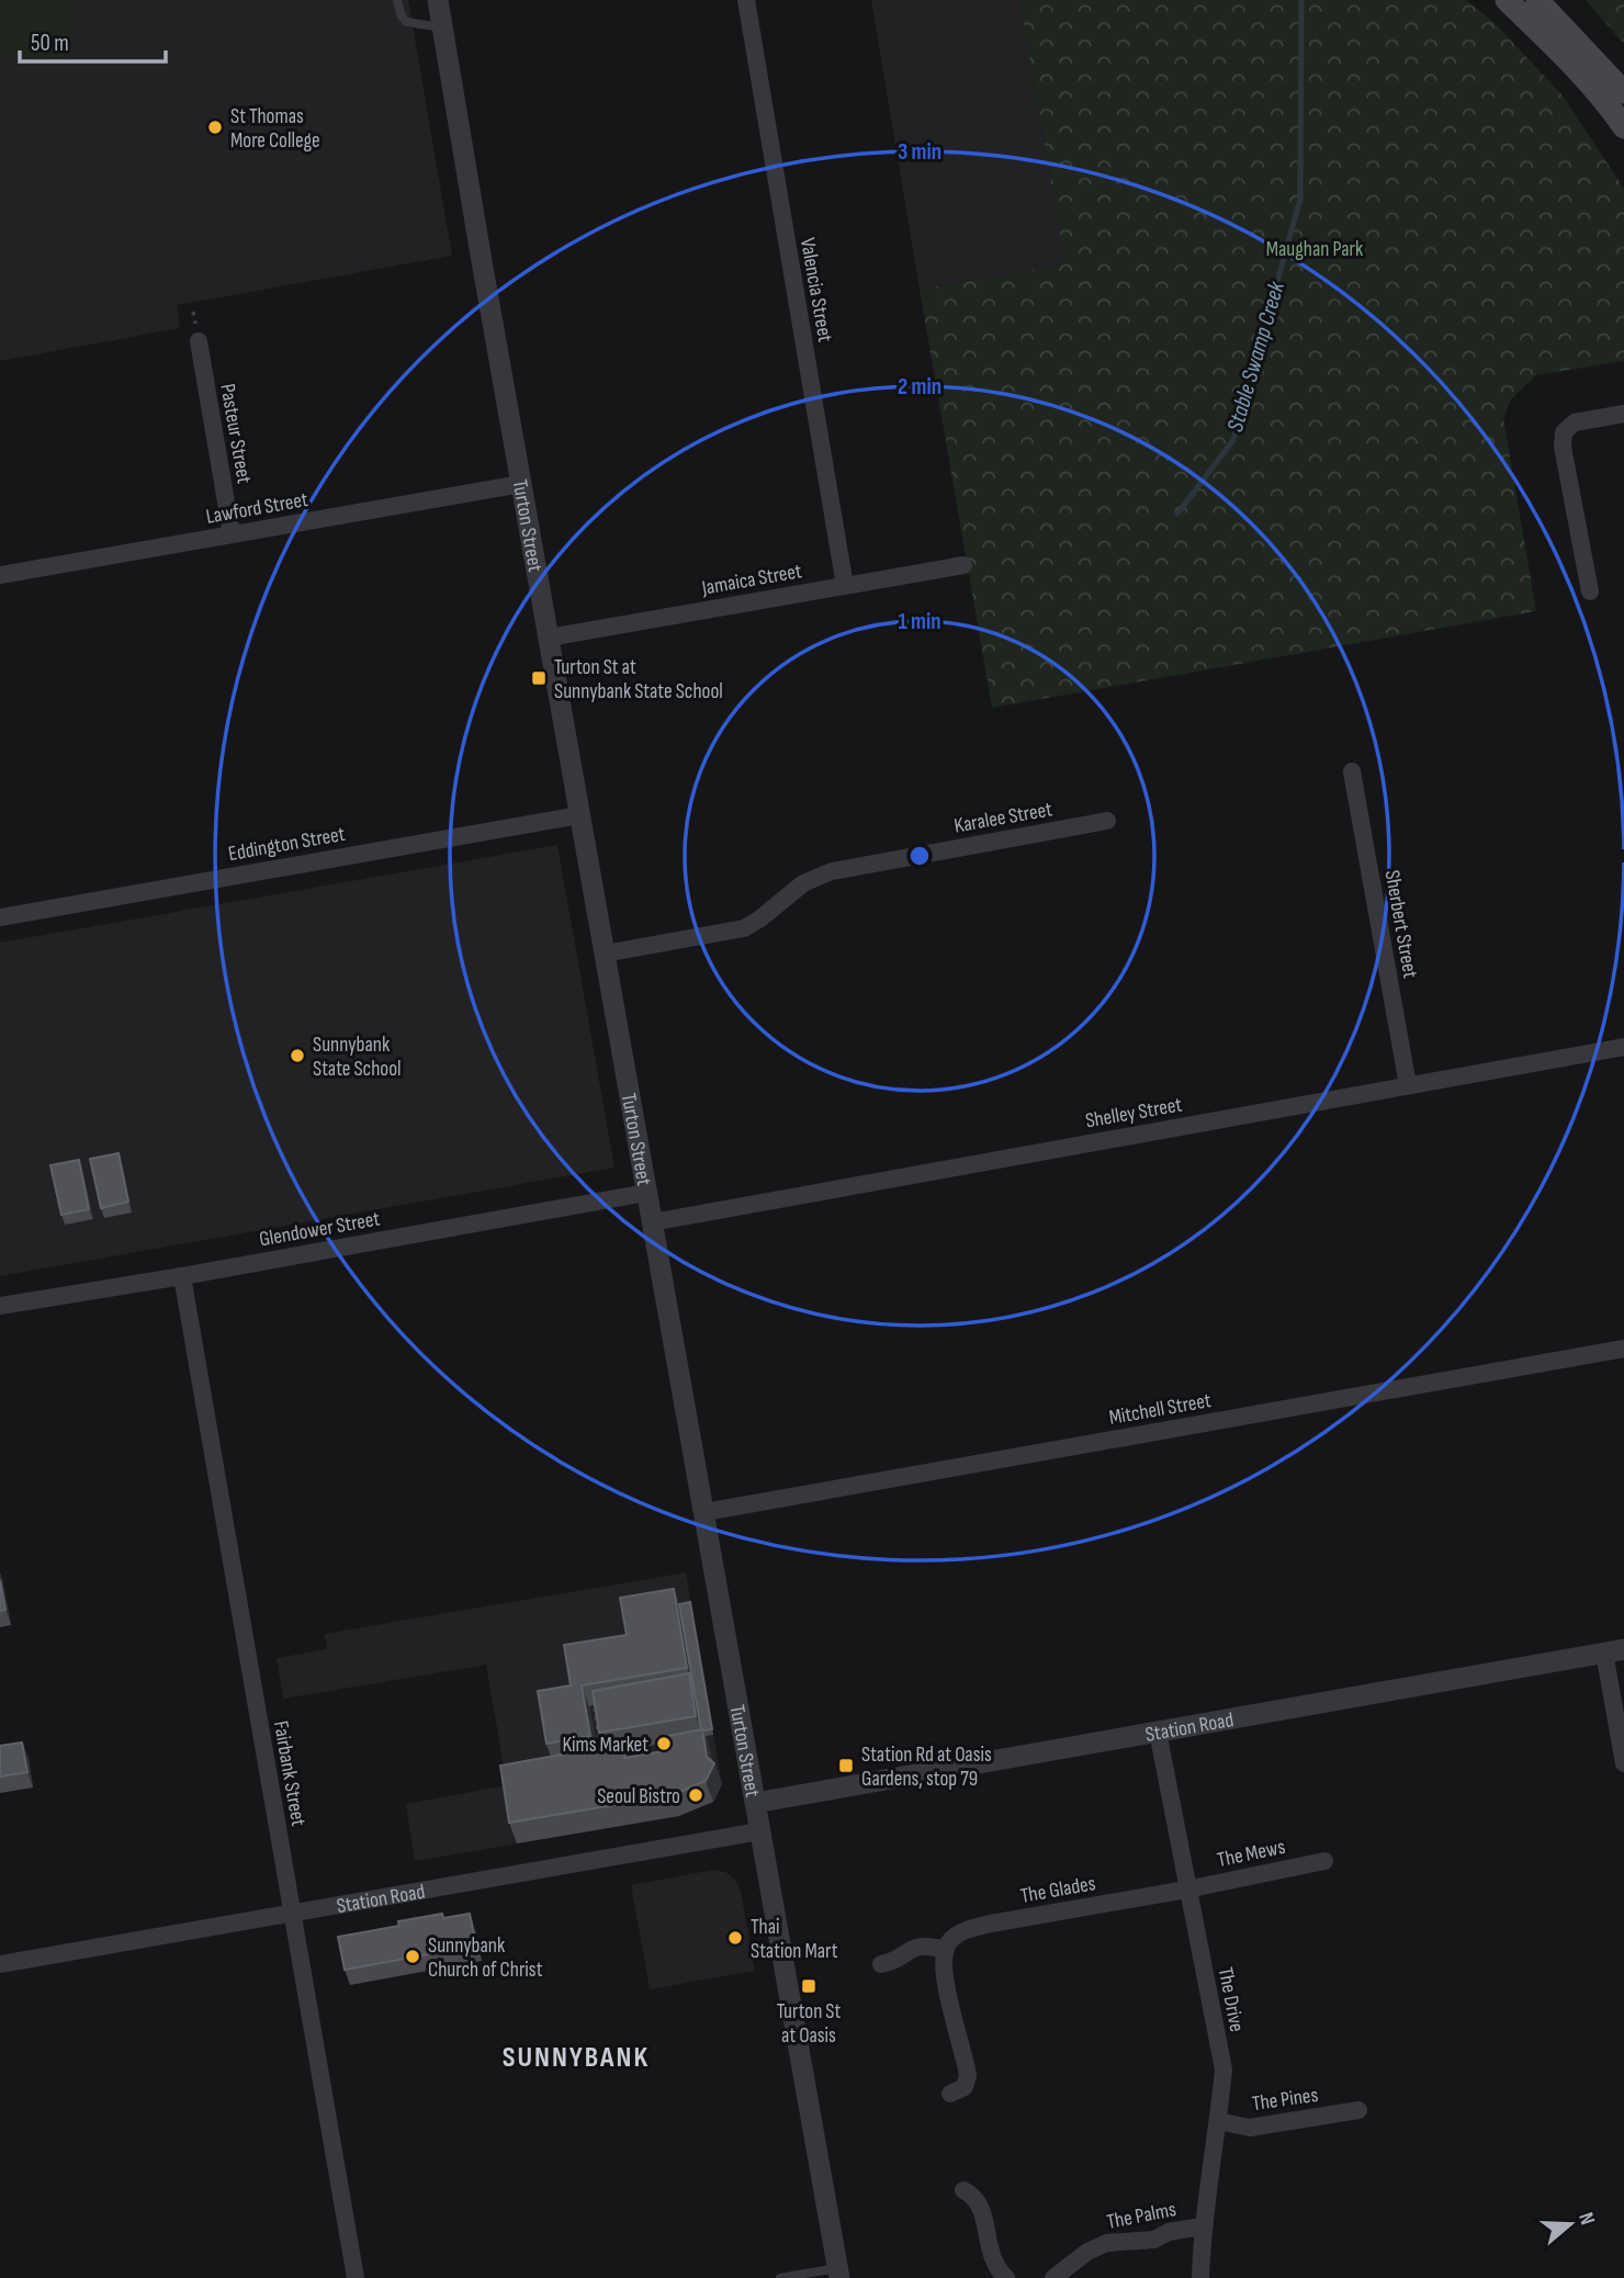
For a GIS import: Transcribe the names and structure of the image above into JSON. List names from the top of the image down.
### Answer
{
  "streets": {
    "street": [
      "Valencia Street",
      "Pasteur Street",
      "Lawford Street",
      "Turton Street",
      "Jamaica Street",
      "Karalee Street",
      "Eddington Street",
      "Sherbert Street",
      "Shelley Street",
      "Glendower Street",
      "Mitchell Street",
      "Station Road",
      "Fairbank Street",
      "The Mews",
      "The Glades",
      "The Drive",
      "The Pines",
      "The Palms"
    ]
  },
  "crossings": [
    ["Valencia Street", "Jamaica Street"],
    ["Pasteur Street", "Lawford Street"],
    ["Lawford Street", "Turton Street"],
    ["Turton Street", "Jamaica Street"],
    ["Turton Street", "Karalee Street"],
    ["Turton Street", "Eddington Street"],
    ["Turton Street", "Shelley Street"],
    ["Turton Street", "Glendower Street"],
    ["Turton Street", "Mitchell Street"],
    ["Turton Street", "Station Road"],
    ["Sherbert Street", "Shelley Street"],
    ["Glendower Street", "Fairbank Street"],
    ["Station Road", "Fairbank Street"],
    ["Station Road", "The Drive"],
    ["The Mews", "The Glades"],
    ["The Mews", "The Drive"],
    ["The Glades", "The Drive"],
    ["The Drive", "The Pines"],
    ["The Drive", "The Palms"]
  ],
  "districts": ["SUNNYBANK"],
  "water": ["Stable Swamp Creek"],
  "parks": ["Maughan Park"],
  "places": {
    "other": [
      "St Thomas More College",
      "Sunnybank State School",
      "Kims Market",
      "Seoul Bistro",
      "Thai Station Mart",
      "Sunnybank Church of Christ"
    ],
    "transit": ["Turton St at Sunnybank State School", "Station Rd at Oasis Gardens, stop 79", "Turton St at Oasis"]
  },
  "scale_bar": "50 m",
  "north": "right",
  "rings": ["3 min", "2 min", "1 min"]
}
